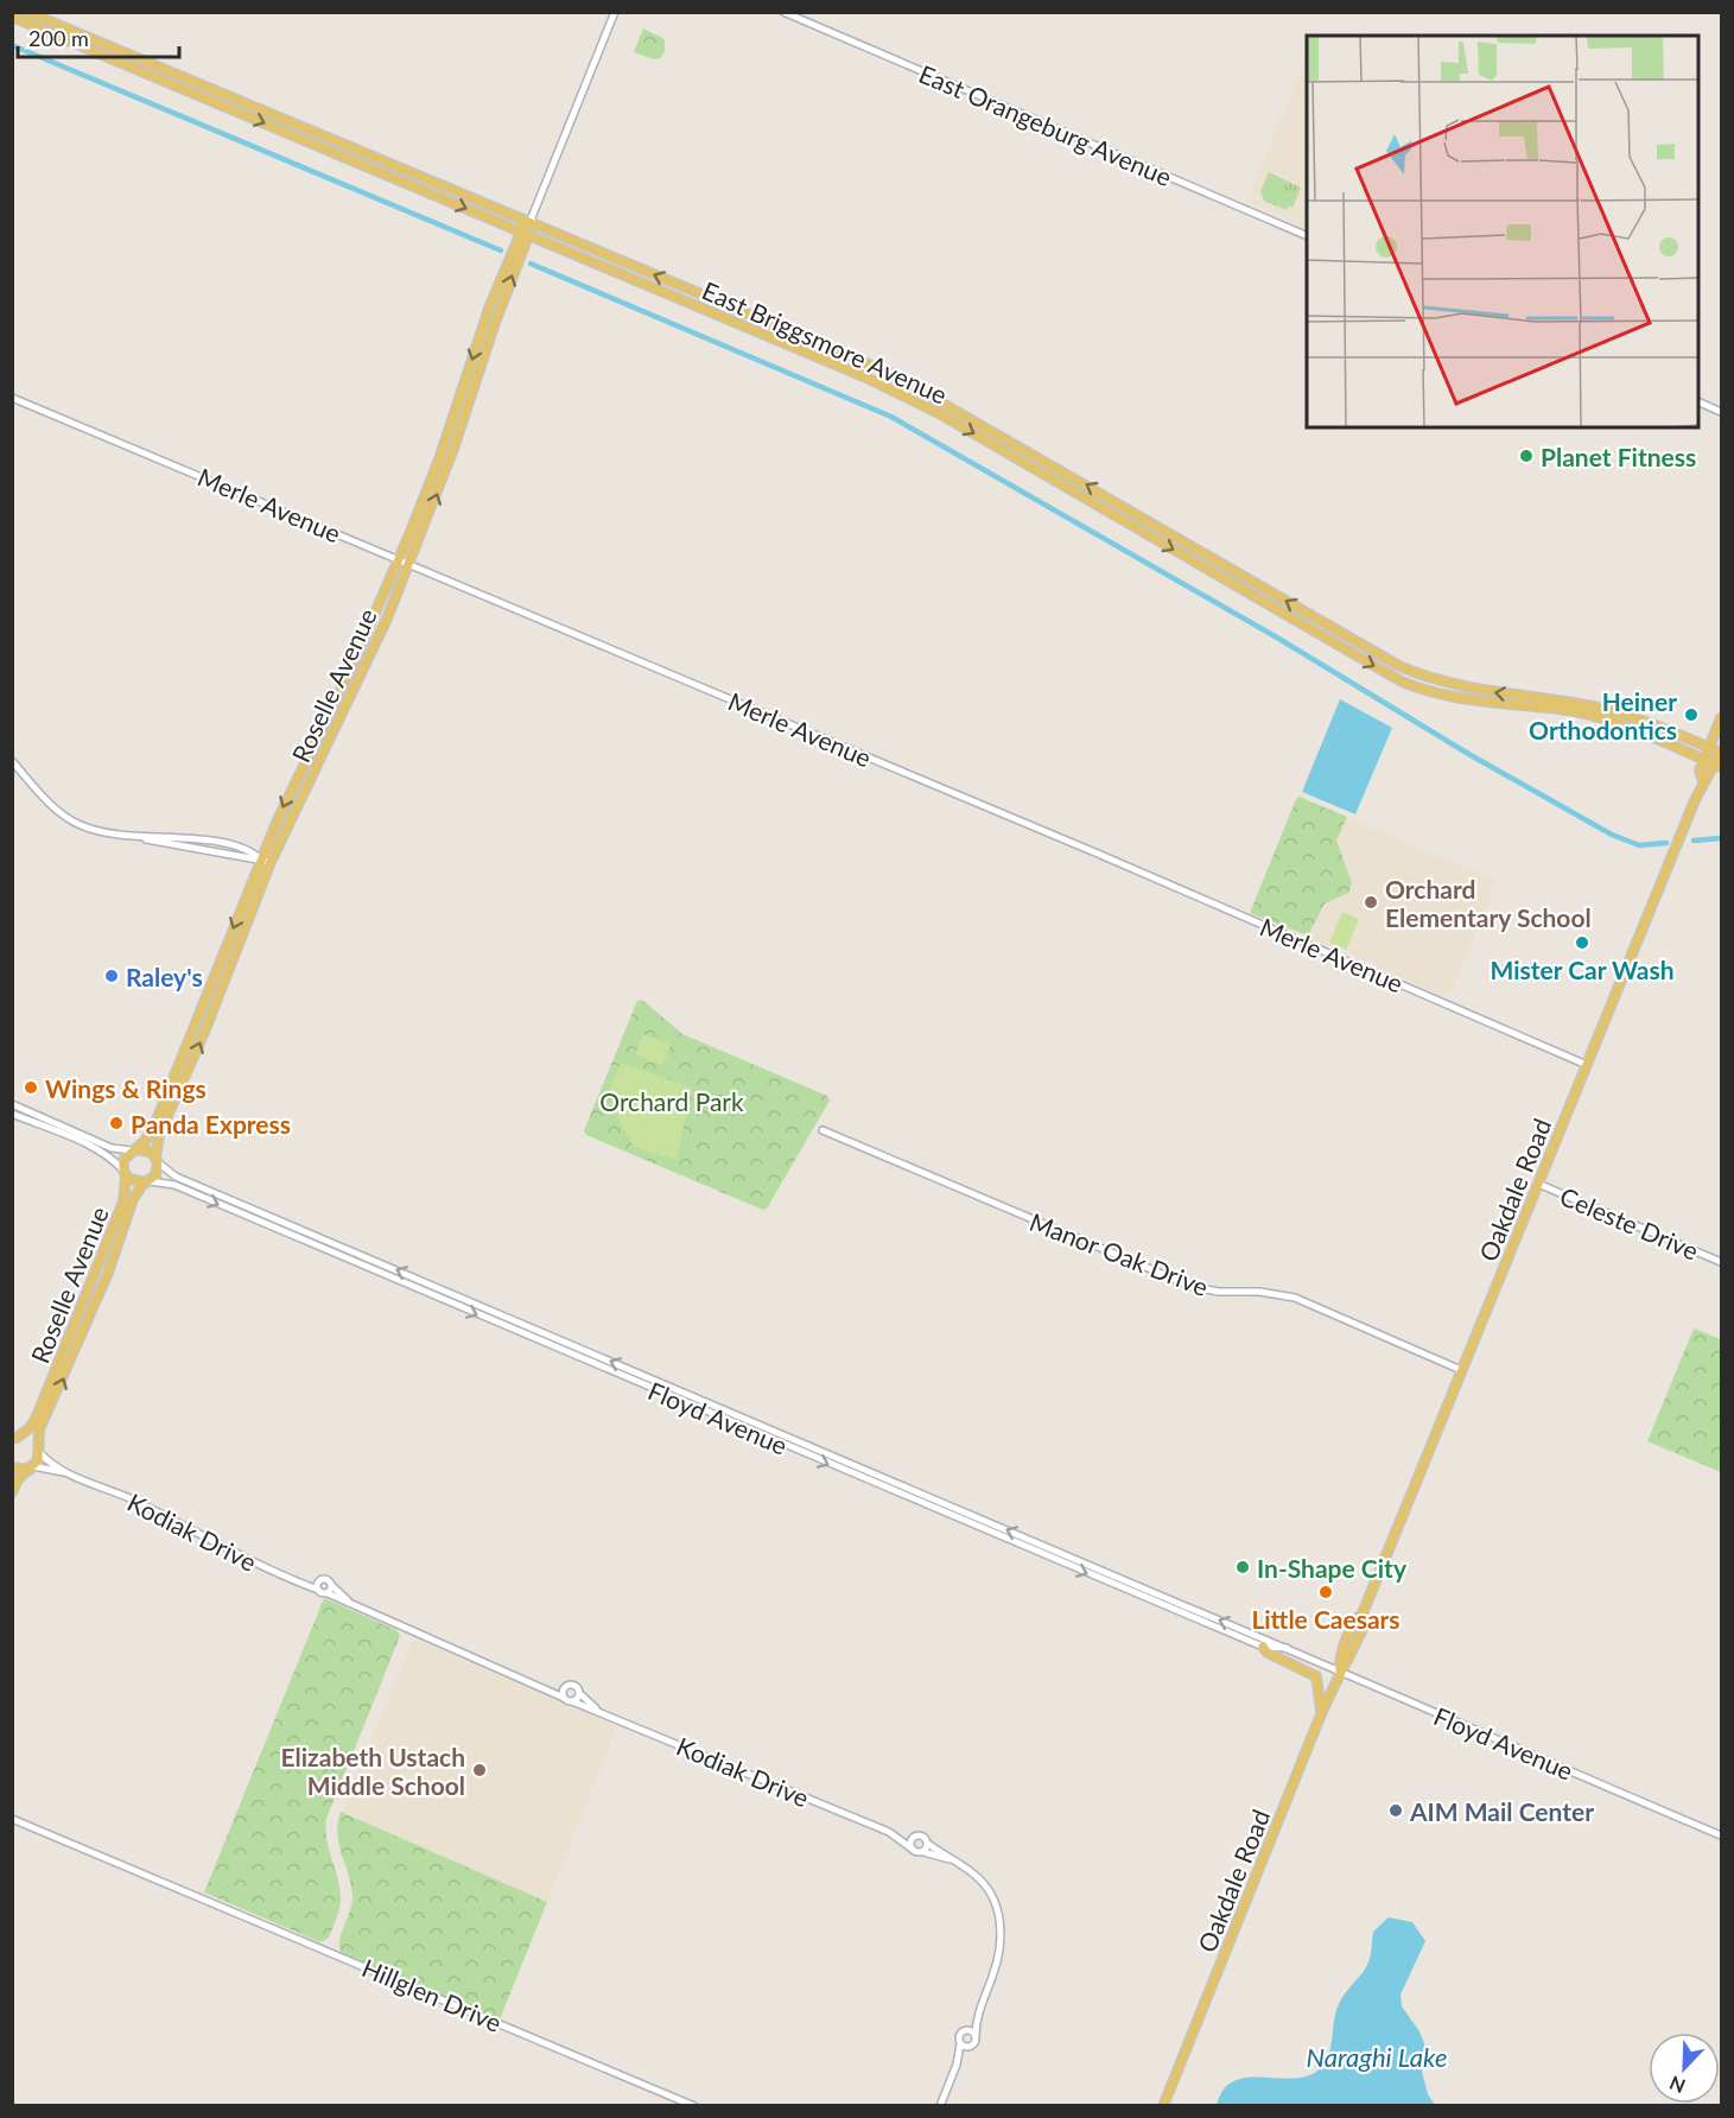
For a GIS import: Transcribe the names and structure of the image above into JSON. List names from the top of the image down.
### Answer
{
  "streets": {
    "main road": ["East Briggsmore Avenue", "Roselle Avenue", "Oakdale Road"],
    "street": [
      "East Orangeburg Avenue",
      "Merle Avenue",
      "Celeste Drive",
      "Manor Oak Drive",
      "Floyd Avenue",
      "Kodiak Drive",
      "Hillglen Drive"
    ]
  },
  "crossings": [
    ["East Briggsmore Avenue", "Roselle Avenue"],
    ["East Briggsmore Avenue", "Oakdale Road"],
    ["Merle Avenue", "Roselle Avenue"],
    ["Merle Avenue", "Oakdale Road"],
    ["Roselle Avenue", "Floyd Avenue"],
    ["Roselle Avenue", "Kodiak Drive"],
    ["Oakdale Road", "Celeste Drive"],
    ["Oakdale Road", "Manor Oak Drive"],
    ["Oakdale Road", "Floyd Avenue"]
  ],
  "water": ["Naraghi Lake"],
  "parks": ["Orchard Park"],
  "places": [
    "Planet Fitness",
    "Heiner Orthodontics",
    "Orchard Elementary School",
    "Mister Car Wash",
    "Raley's",
    "Wings & Rings",
    "Panda Express",
    "In-Shape City",
    "Little Caesars",
    "Elizabeth Ustach Middle School",
    "AIM Mail Center"
  ],
  "scale_bar": "200 m",
  "north": "bottom left"
}
